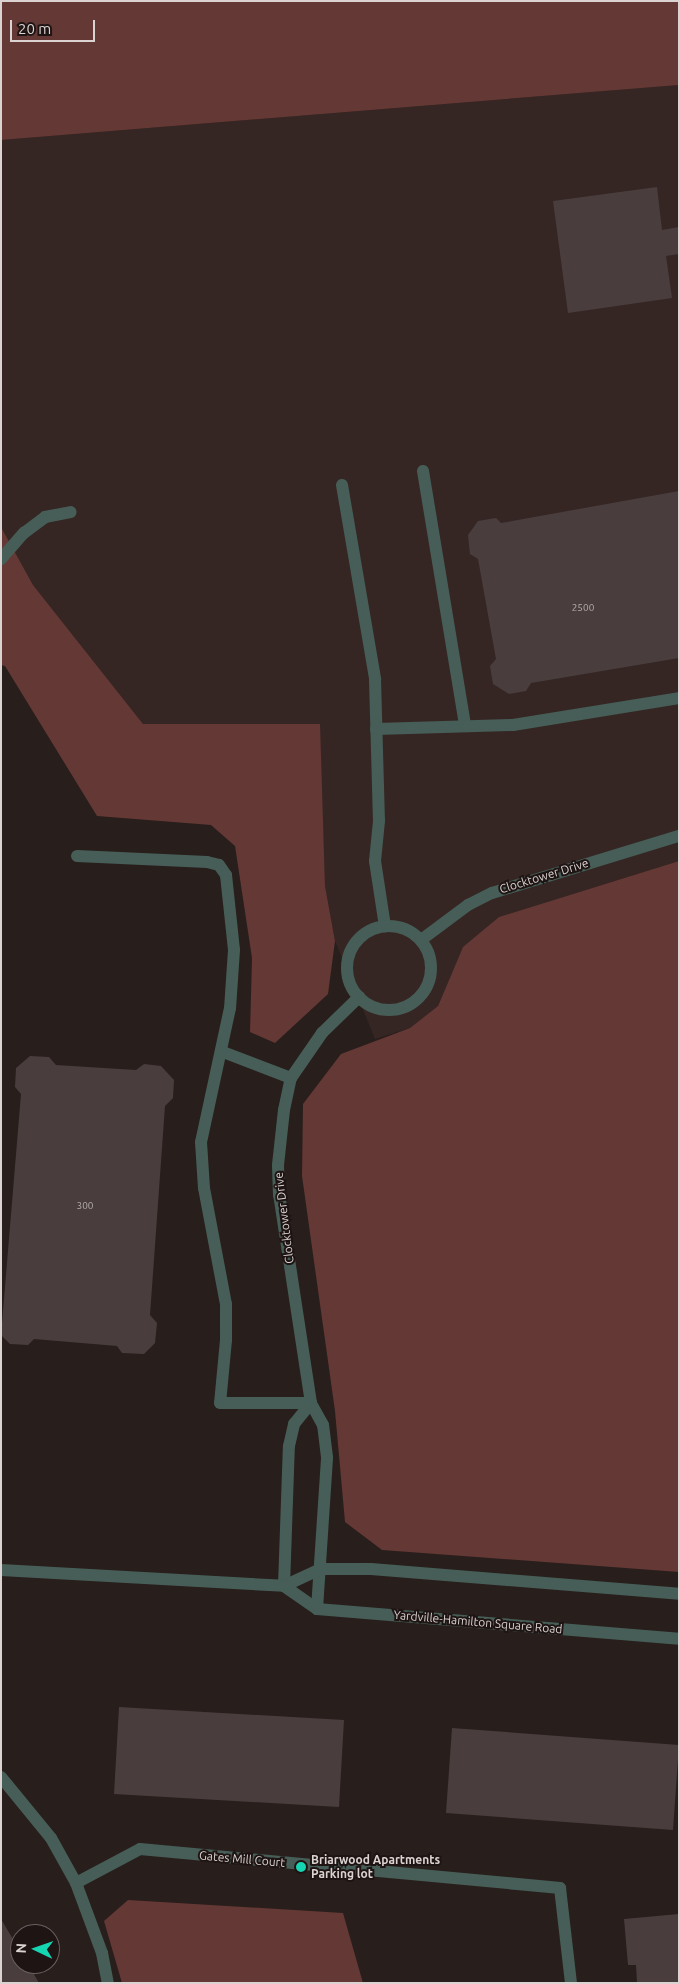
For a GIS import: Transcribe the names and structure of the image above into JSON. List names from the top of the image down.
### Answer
{
  "streets": {
    "street": ["Clocktower Drive", "Yardville-Hamilton Square Road", "Gates Mill Court"]
  },
  "crossings": [
    ["Clocktower Drive", "Yardville-Hamilton Square Road"]
  ],
  "places": ["Briarwood Apartments Parking lot"],
  "house_numbers": ["2500", "300"],
  "scale_bar": "20 m",
  "north": "left"
}
